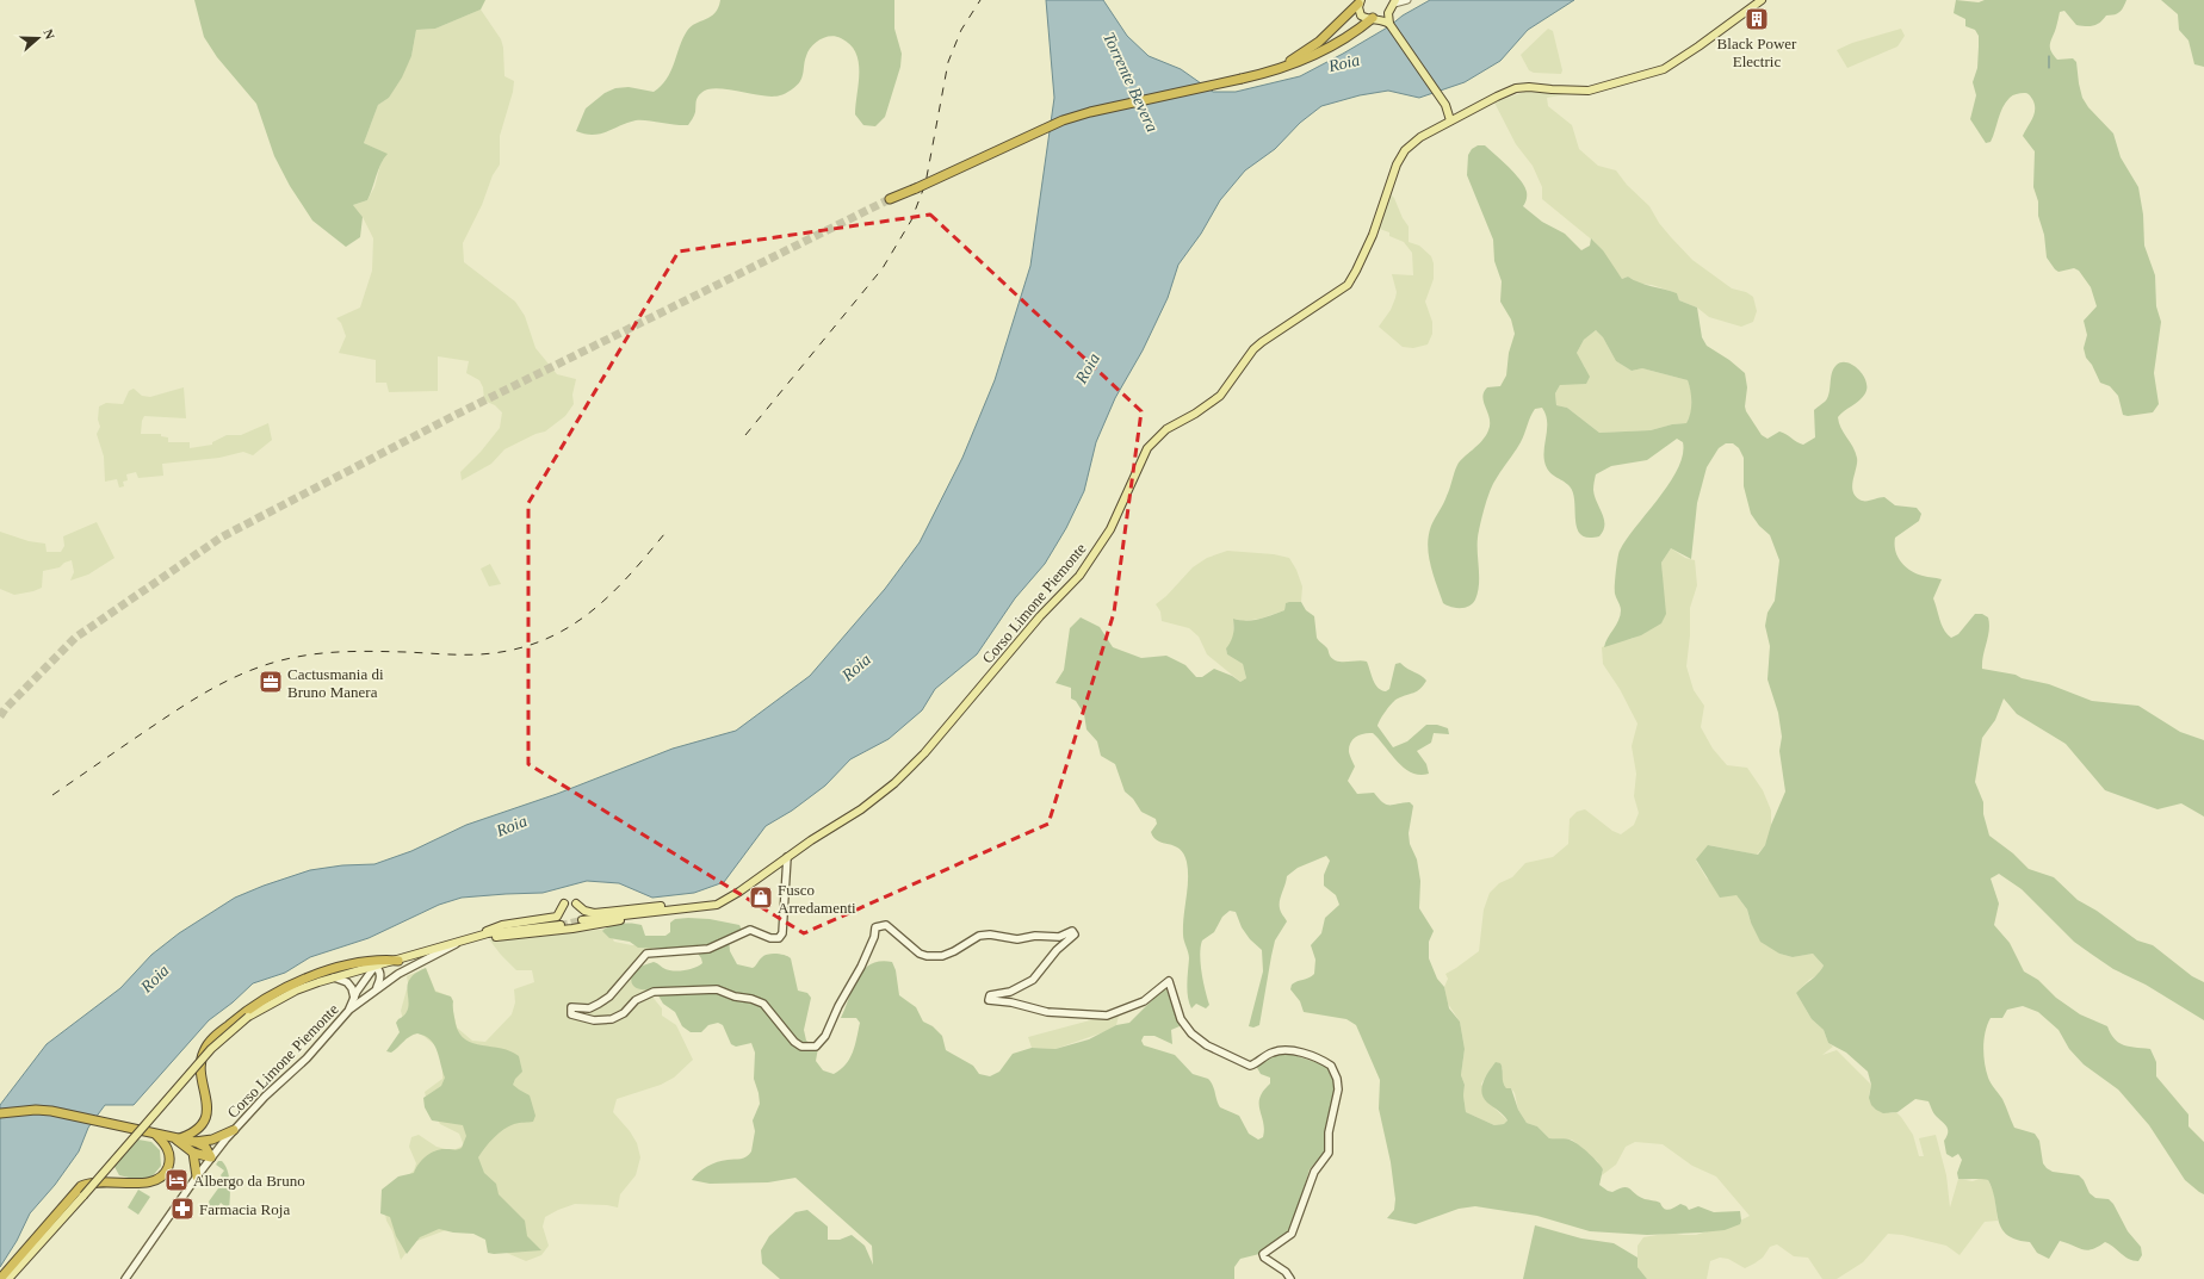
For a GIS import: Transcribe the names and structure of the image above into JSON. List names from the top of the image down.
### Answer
{
  "streets": {
    "main road": ["Corso Limone Piemonte"]
  },
  "water": ["Roia", "Torrente Bevera"],
  "places": {
    "building": ["Black Power Electric"],
    "office": ["Cactusmania di Bruno Manera"],
    "shop": ["Fusco Arredamenti"],
    "hotel": ["Albergo da Bruno"],
    "pharmacy": ["Farmacia Roja"]
  },
  "north": "right"
}
